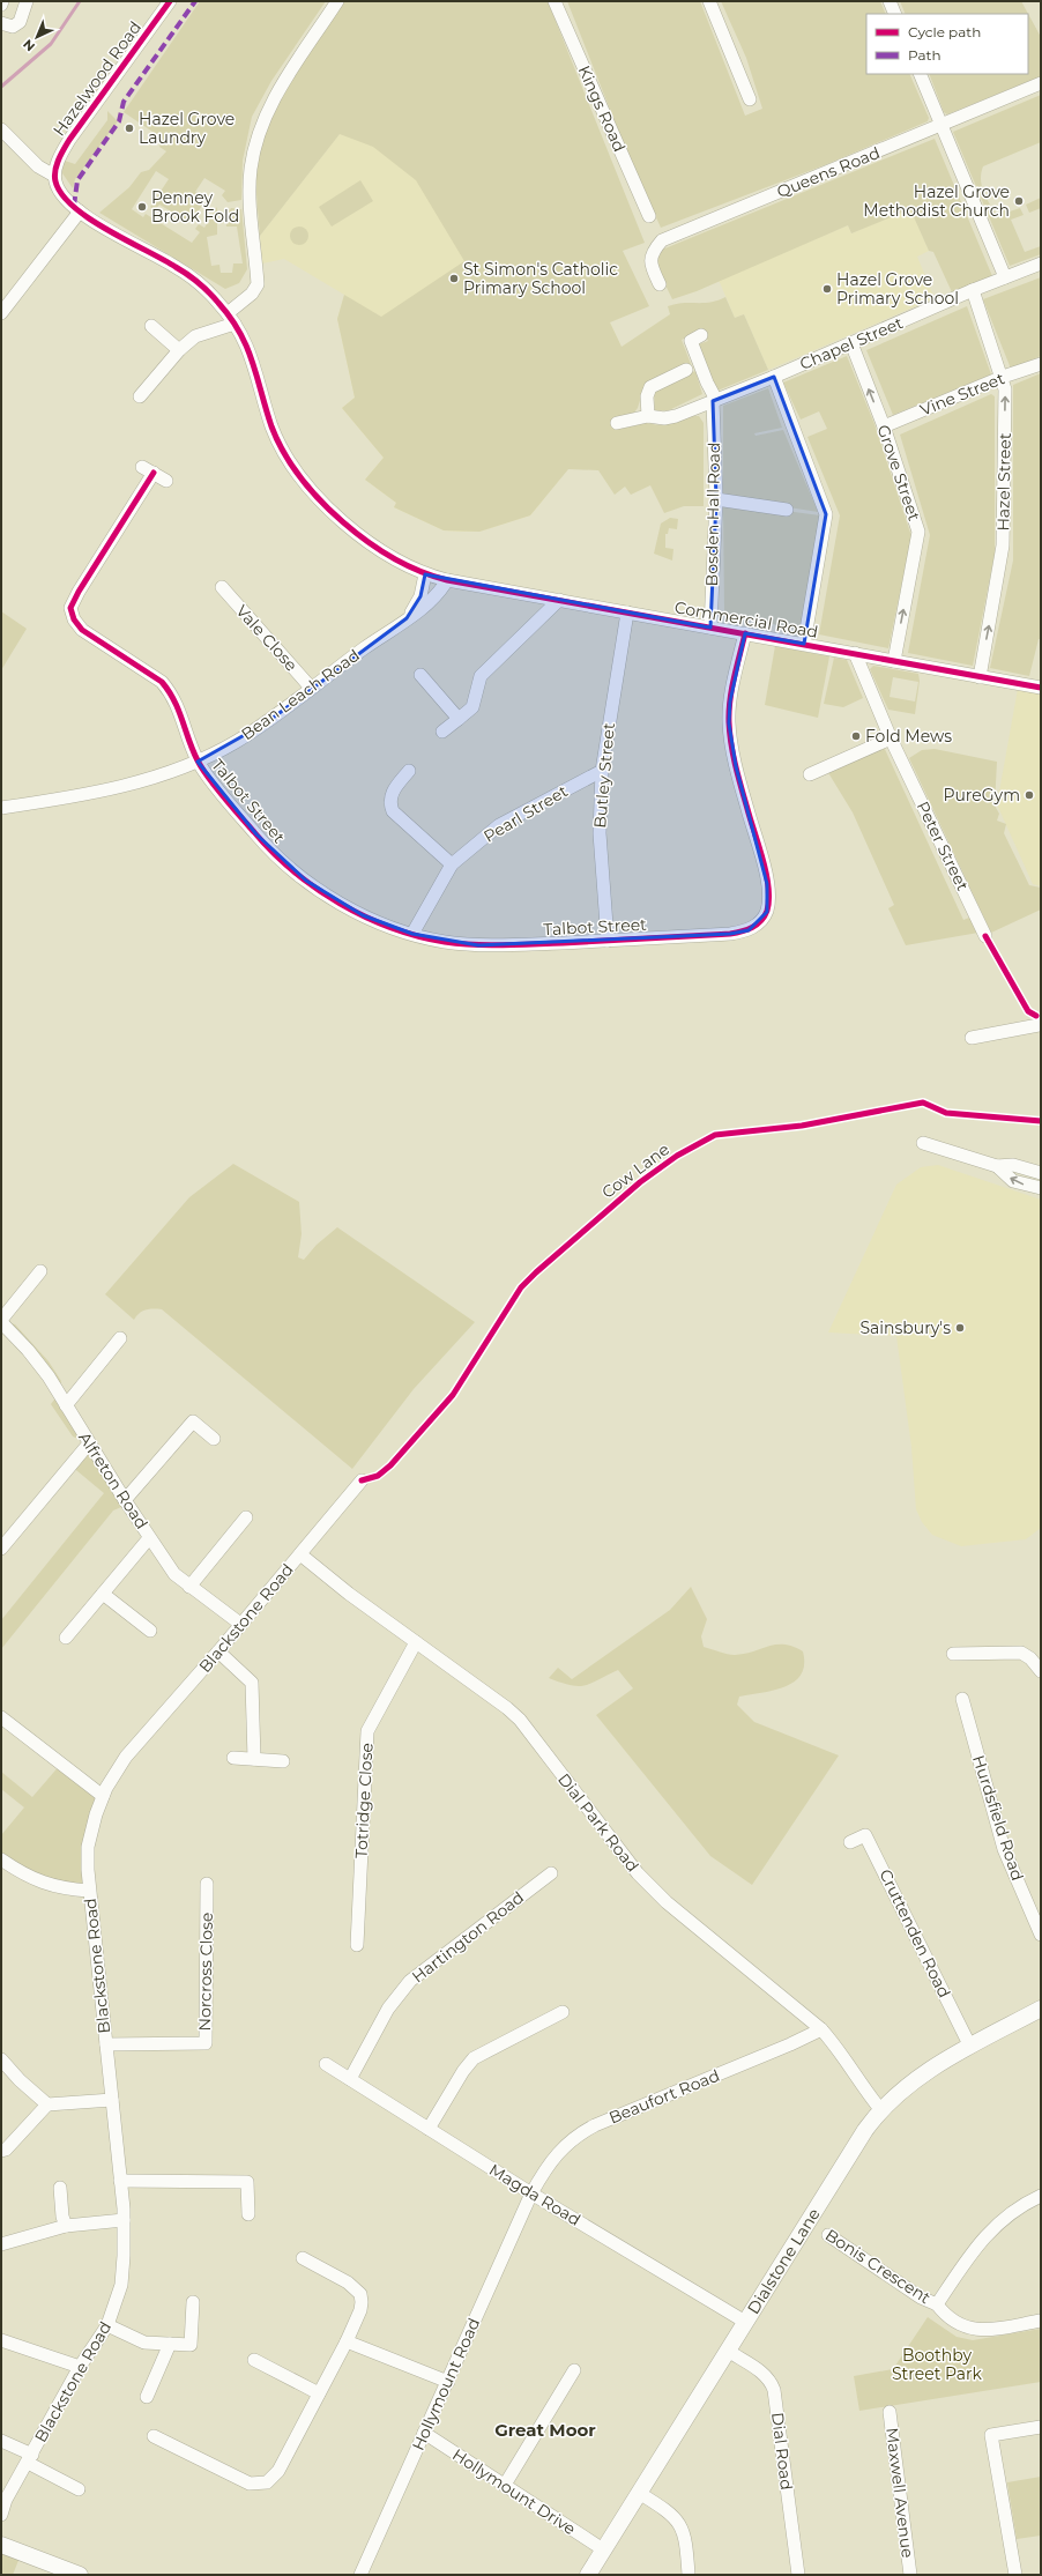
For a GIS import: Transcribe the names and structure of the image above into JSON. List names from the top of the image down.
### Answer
{
  "streets": {
    "street": [
      "Hazelwood Road",
      "Kings Road",
      "Queens Road",
      "Chapel Street",
      "Vine Street",
      "Grove Street",
      "Hazel Street",
      "Bosden Hall Road",
      "Commercial Road",
      "Vale Close",
      "Bean Leach Road",
      "Butley Street",
      "Talbot Street",
      "Pearl Street",
      "Peter Street",
      "Alfreton Road",
      "Blackstone Road",
      "Totridge Close",
      "Hurdsfield Road",
      "Dial Park Road",
      "Cruttenden Road",
      "Hartington Road",
      "Norcross Close",
      "Beaufort Road",
      "Magda Road",
      "Dialstone Lane",
      "Bonis Crescent",
      "Hollymount Road",
      "Dial Road",
      "Hollymount Drive",
      "Maxwell Avenue"
    ],
    "cycle path": ["Cow Lane"]
  },
  "crossings": [
    ["Hazelwood Road", "Commercial Road"],
    ["Chapel Street", "Grove Street"],
    ["Chapel Street", "Hazel Street"],
    ["Chapel Street", "Bosden Hall Road"],
    ["Vine Street", "Grove Street"],
    ["Vine Street", "Hazel Street"],
    ["Grove Street", "Commercial Road"],
    ["Hazel Street", "Commercial Road"],
    ["Bosden Hall Road", "Commercial Road"],
    ["Commercial Road", "Bean Leach Road"],
    ["Commercial Road", "Butley Street"],
    ["Commercial Road", "Talbot Street"],
    ["Commercial Road", "Peter Street"],
    ["Vale Close", "Bean Leach Road"],
    ["Bean Leach Road", "Talbot Street"],
    ["Butley Street", "Talbot Street"],
    ["Butley Street", "Pearl Street"],
    ["Talbot Street", "Pearl Street"],
    ["Alfreton Road", "Blackstone Road"],
    ["Blackstone Road", "Dial Park Road"],
    ["Blackstone Road", "Norcross Close"],
    ["Totridge Close", "Dial Park Road"],
    ["Dial Park Road", "Beaufort Road"],
    ["Dial Park Road", "Dialstone Lane"],
    ["Cruttenden Road", "Dialstone Lane"],
    ["Hartington Road", "Magda Road"],
    ["Beaufort Road", "Magda Road"],
    ["Beaufort Road", "Hollymount Road"],
    ["Magda Road", "Dialstone Lane"],
    ["Magda Road", "Hollymount Road"],
    ["Dialstone Lane", "Dial Road"],
    ["Dialstone Lane", "Hollymount Drive"],
    ["Hollymount Road", "Hollymount Drive"]
  ],
  "one_way": ["Hazel Street"],
  "districts": ["Great Moor"],
  "parks": ["Boothby Street Park"],
  "places": [
    "Hazel Grove Laundry",
    "Hazel Grove Methodist Church",
    "Penney Brook Fold",
    "St Simon's Catholic Primary School",
    "Hazel Grove Primary School",
    "Fold Mews",
    "PureGym",
    "Sainsbury's"
  ],
  "legend": ["Cycle path", "Path"],
  "north": "bottom left"
}
